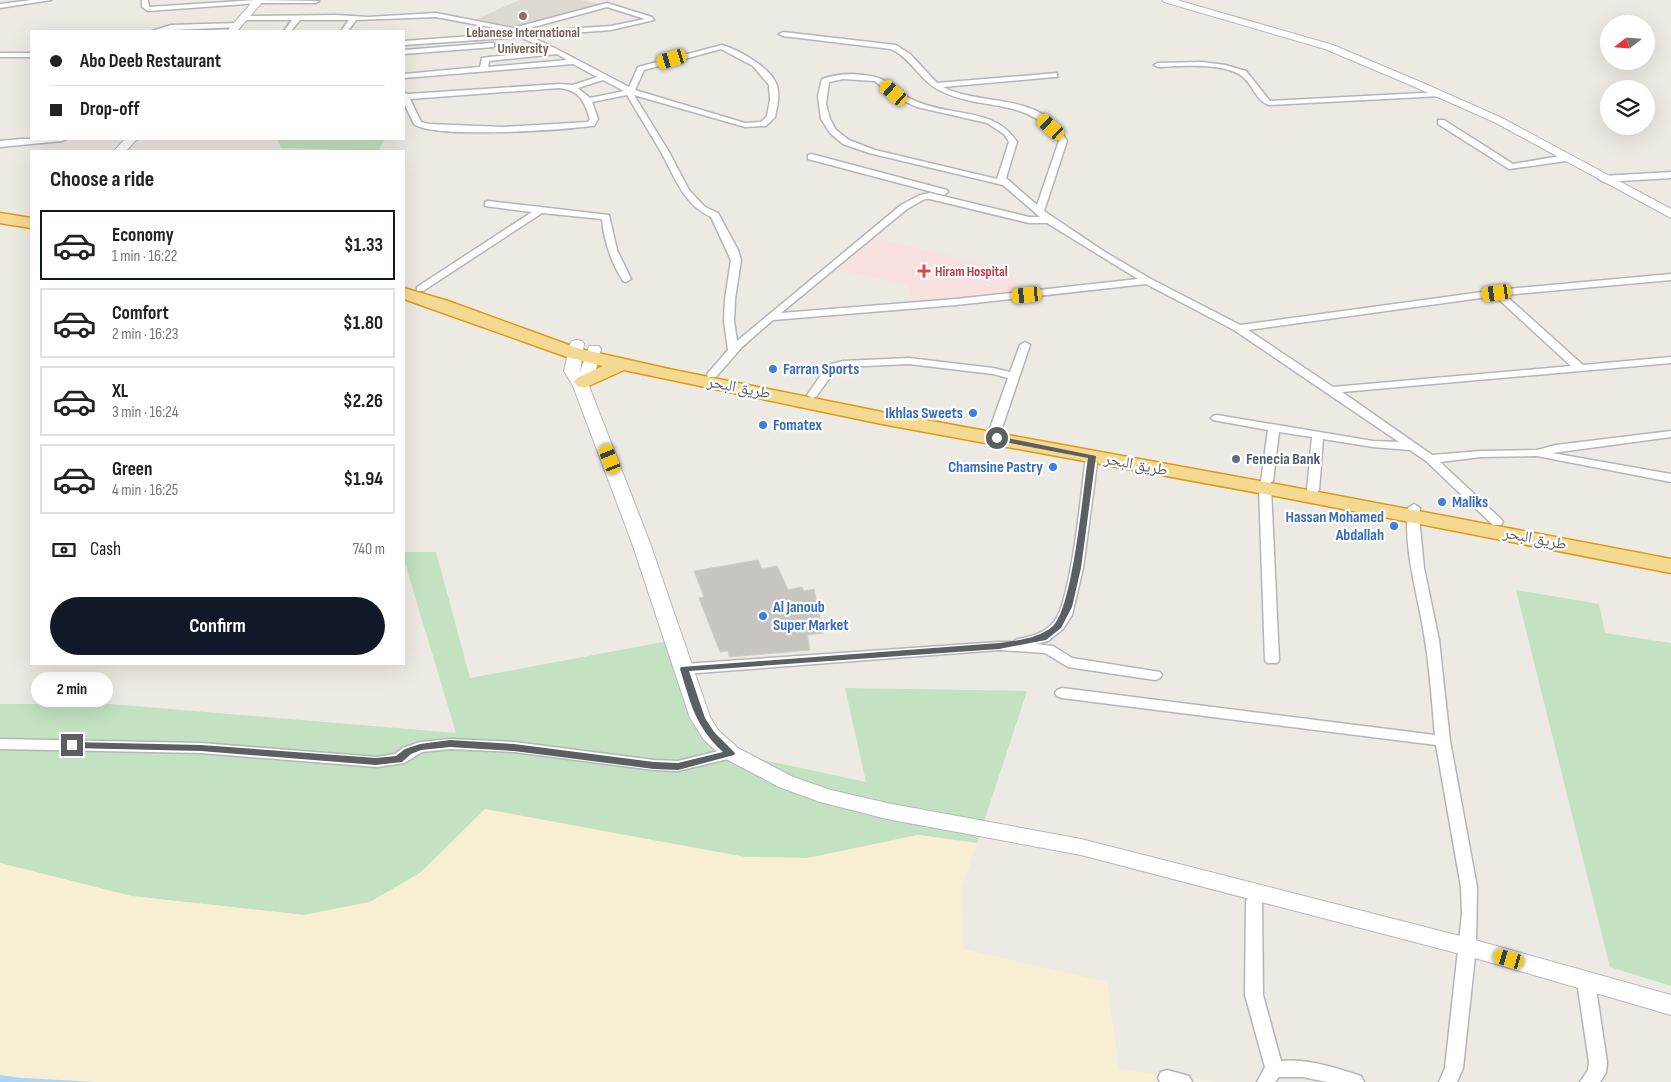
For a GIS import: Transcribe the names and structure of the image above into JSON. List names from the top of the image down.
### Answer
{
  "streets": {
    "highway": ["طريق البحر"]
  },
  "places": {
    "other": [
      "Lebanese International University",
      "Farran Sports",
      "Ikhlas Sweets",
      "Fomatex",
      "Fenecia Bank",
      "Chamsine Pastry",
      "Maliks",
      "Hassan Mohamed Abdallah",
      "Al Janoub Super Market"
    ],
    "health": ["Hiram Hospital"]
  },
  "north": "left",
  "page": {
    "banner": ["Abo Deeb Restaurant", "Drop-off"],
    "heading": "Choose a ride",
    "list": [
      {
        "name": "Economy",
        "note": "1 min · 16:22",
        "value": "$1.33"
      },
      {
        "name": "Comfort",
        "note": "2 min · 16:23",
        "value": "$1.80"
      },
      {
        "name": "XL",
        "note": "3 min · 16:24",
        "value": "$2.26"
      },
      {
        "name": "Green",
        "note": "4 min · 16:25",
        "value": "$1.94"
      }
    ],
    "pay": ["Cash", "740 m"],
    "buttons": "Confirm",
    "bubble": "2 min"
  }
}
